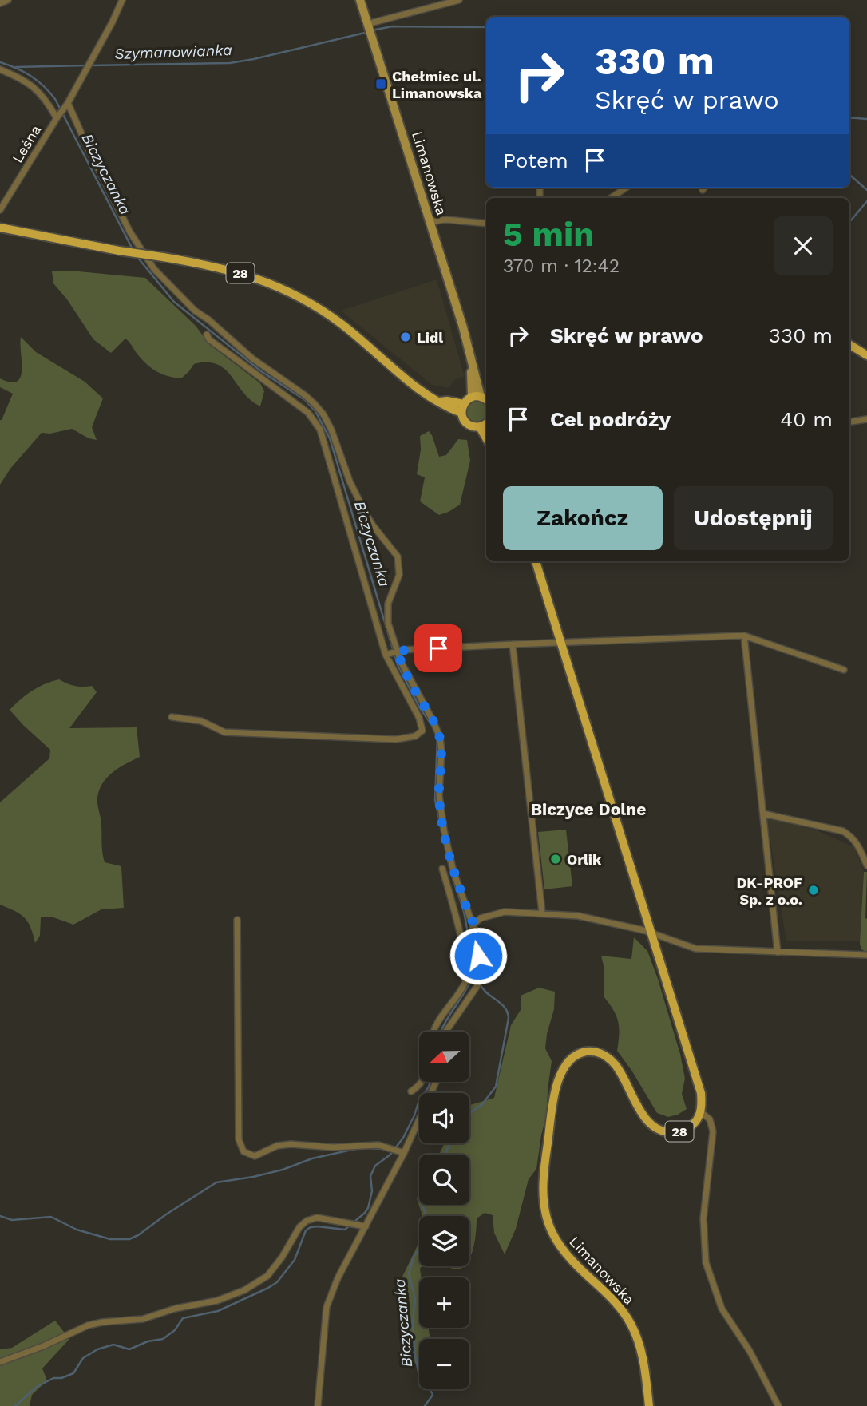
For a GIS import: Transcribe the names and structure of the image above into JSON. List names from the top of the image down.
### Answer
{
  "streets": {
    "main road": ["Limanowska", "28"],
    "street": ["Leśna"]
  },
  "crossings": [
    ["Limanowska", "28"]
  ],
  "districts": ["Biczyce Dolne"],
  "water": ["Szymanowianka", "Biczyczanka"],
  "places": {
    "transit": ["Chełmiec ul. Limanowska"],
    "other": ["Lidl", "Orlik", "DK-PROF Sp. z o.o."]
  },
  "north": "left",
  "page": {
    "turn": ["330 m", "Skręć w prawo"],
    "then": "Potem",
    "heading": ["5 min", "370 m · 12:42"],
    "list": [
      {
        "name": "Skręć w prawo",
        "value": "330 m"
      },
      {
        "name": "Cel podróży",
        "value": "40 m"
      }
    ],
    "buttons": ["Zakończ", "Udostępnij"],
    "map_buttons": ["+", "−"]
  }
}
